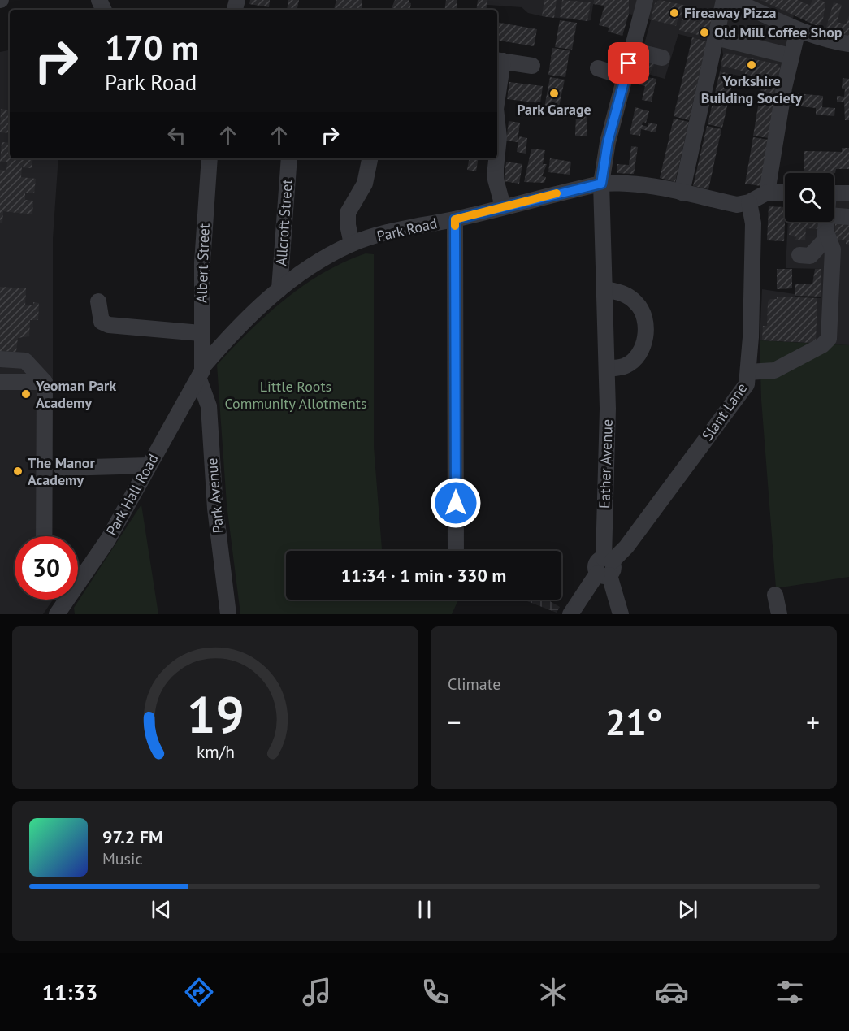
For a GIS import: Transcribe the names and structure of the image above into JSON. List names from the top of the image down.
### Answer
{
  "streets": {
    "street": [
      "Allcroft Street",
      "Park Road",
      "Albert Street",
      "Slant Lane",
      "Eather Avenue",
      "Park Hall Road",
      "Park Avenue"
    ]
  },
  "crossings": [
    ["Allcroft Street", "Park Road"],
    ["Park Road", "Albert Street"],
    ["Park Road", "Slant Lane"],
    ["Park Road", "Eather Avenue"],
    ["Park Road", "Park Hall Road"],
    ["Park Road", "Park Avenue"],
    ["Albert Street", "Park Hall Road"],
    ["Albert Street", "Park Avenue"],
    ["Slant Lane", "Eather Avenue"],
    ["Park Hall Road", "Park Avenue"]
  ],
  "parks": ["Little Roots Community Allotments"],
  "places": [
    "Fireaway Pizza",
    "Old Mill Coffee Shop",
    "Yorkshire Building Society",
    "Park Garage",
    "Yeoman Park Academy",
    "The Manor Academy"
  ],
  "page": {
    "turn": ["170 m", "Park Road"],
    "limit": "30",
    "trip": "11:34 · 1 min · 330 m",
    "tile": "Climate",
    "heat": ["−", "21°", "+"],
    "song": ["97.2 FM", "Music"],
    "tabs": "11:33",
    "gauge": ["19", "km/h"]
  }
}
